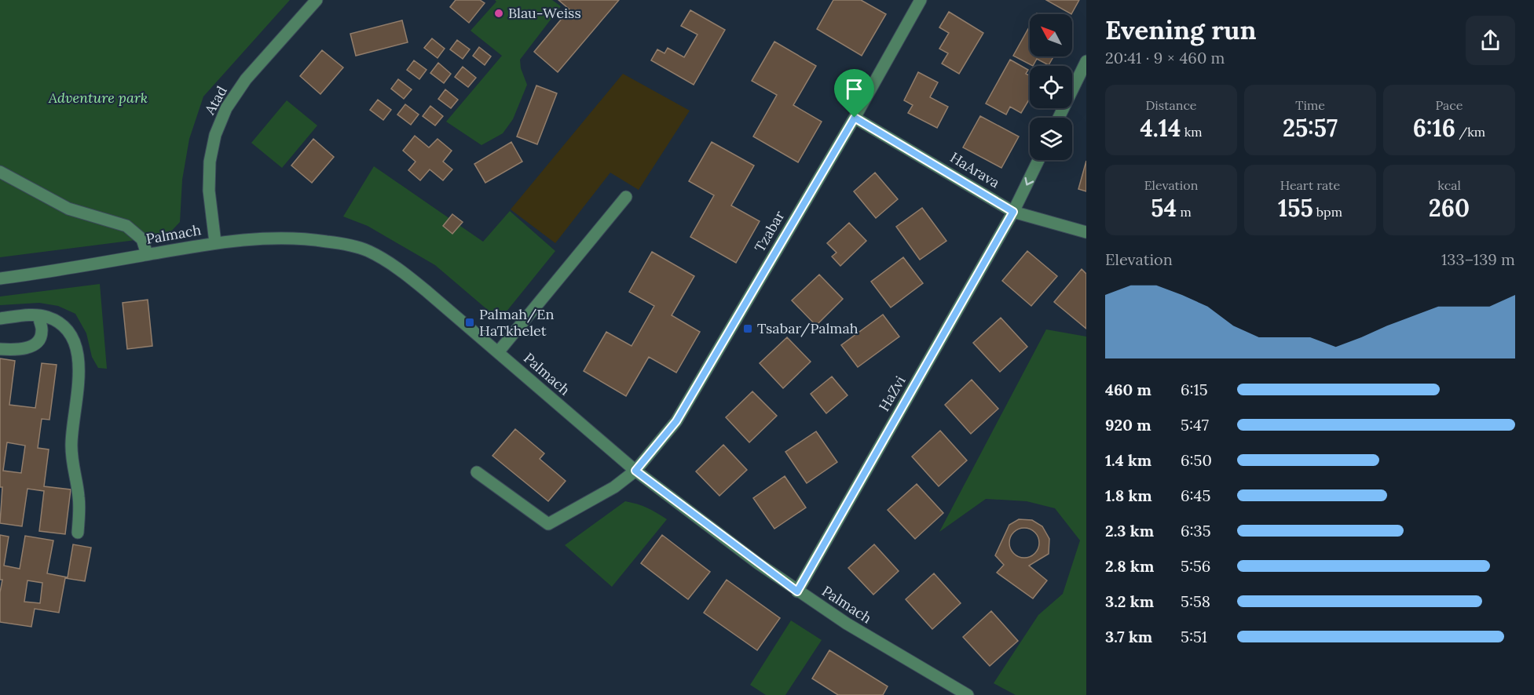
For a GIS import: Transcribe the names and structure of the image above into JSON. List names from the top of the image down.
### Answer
{
  "streets": {
    "street": [
      "Atad",
      "HaArava",
      "Tzabar",
      "Palmach",
      "HaZvi"
    ]
  },
  "crossings": [
    ["Atad", "Palmach"],
    ["HaArava", "Tzabar"],
    ["HaArava", "HaZvi"],
    ["Tzabar", "Palmach"],
    ["Palmach", "HaZvi"]
  ],
  "parks": ["Adventure park"],
  "places": {
    "other": ["Blau-Weiss"],
    "transit": ["Palmah/En HaTkhelet", "Tsabar/Palmah"]
  },
  "north": "top left",
  "page": {
    "heading": ["Evening run", "20:41 · 9 × 460 m"],
    "stats": [
      ["Distance", "4.14 km"],
      ["Time", "25:57"],
      ["Pace", "6:16 /km"],
      ["Elevation", "54 m"],
      ["Heart rate", "155 bpm"],
      ["kcal", "260"]
    ],
    "chart": ["Elevation", "133–139 m"],
    "list": [
      {
        "name": "460 m",
        "note": "6:15"
      },
      {
        "name": "920 m",
        "note": "5:47"
      },
      {
        "name": "1.4 km",
        "note": "6:50"
      },
      {
        "name": "1.8 km",
        "note": "6:45"
      },
      {
        "name": "2.3 km",
        "note": "6:35"
      },
      {
        "name": "2.8 km",
        "note": "5:56"
      },
      {
        "name": "3.2 km",
        "note": "5:58"
      },
      {
        "name": "3.7 km",
        "note": "5:51"
      }
    ]
  }
}
